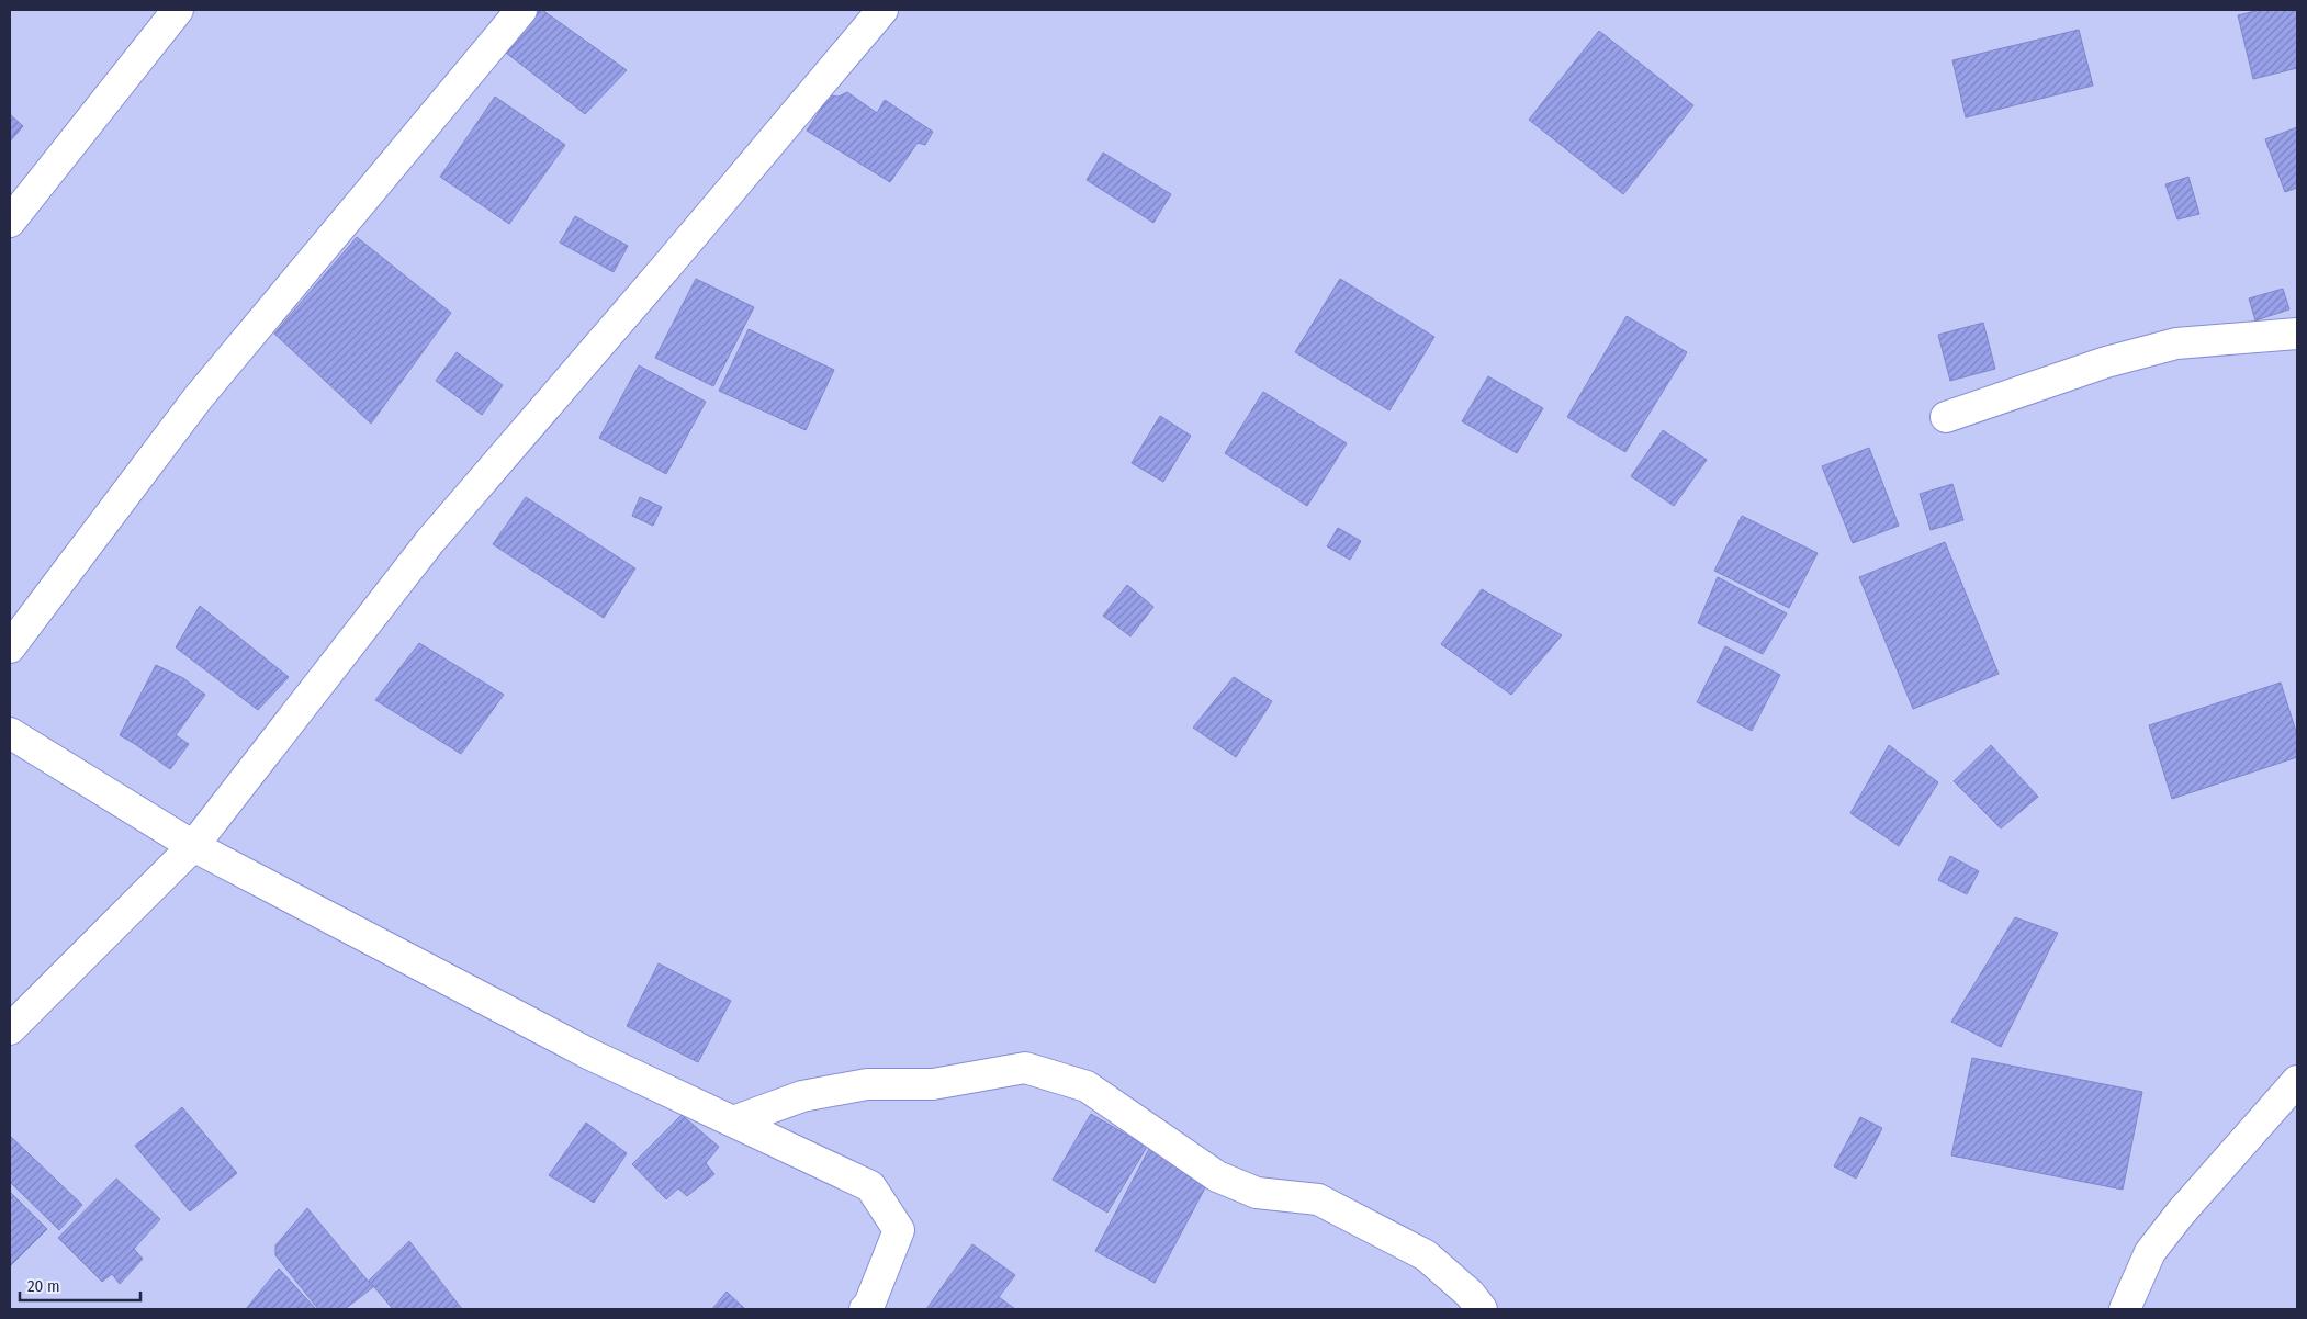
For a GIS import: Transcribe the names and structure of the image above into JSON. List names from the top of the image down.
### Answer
{
  "scale_bar": "20 m"
}
